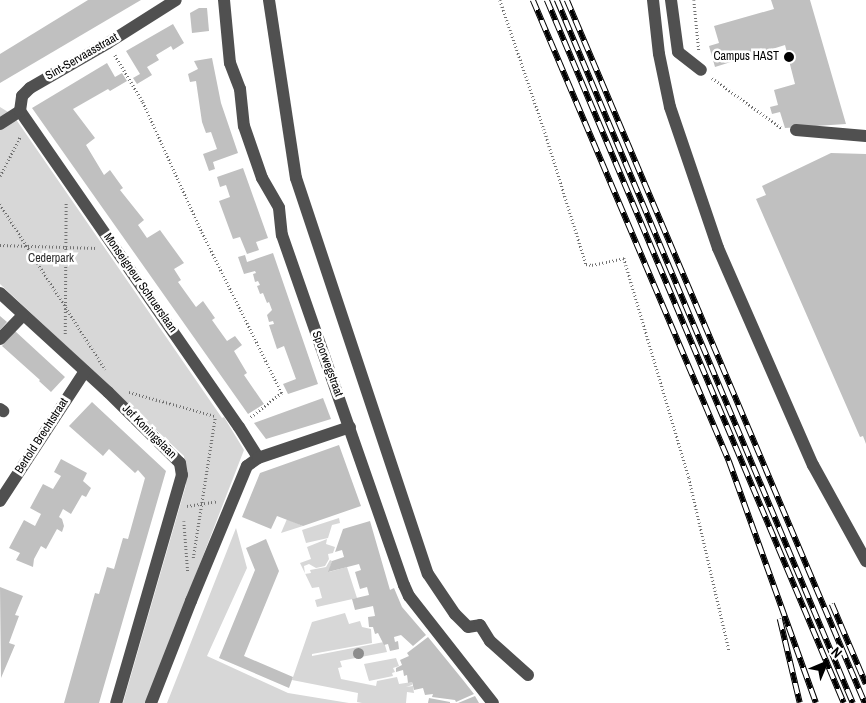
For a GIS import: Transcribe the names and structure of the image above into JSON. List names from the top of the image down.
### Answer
{
  "streets": {
    "street": [
      "Sint-Servaasstraat",
      "Monseigneur Schruerslaan",
      "Spoorwegstraat",
      "Jef Koningslaan",
      "Bertold Brechtstraat"
    ]
  },
  "crossings": [
    ["Sint-Servaasstraat", "Monseigneur Schruerslaan"],
    ["Jef Koningslaan", "Bertold Brechtstraat"]
  ],
  "parks": ["Cederpark"],
  "places": ["Campus HAST"],
  "north": "top right"
}
